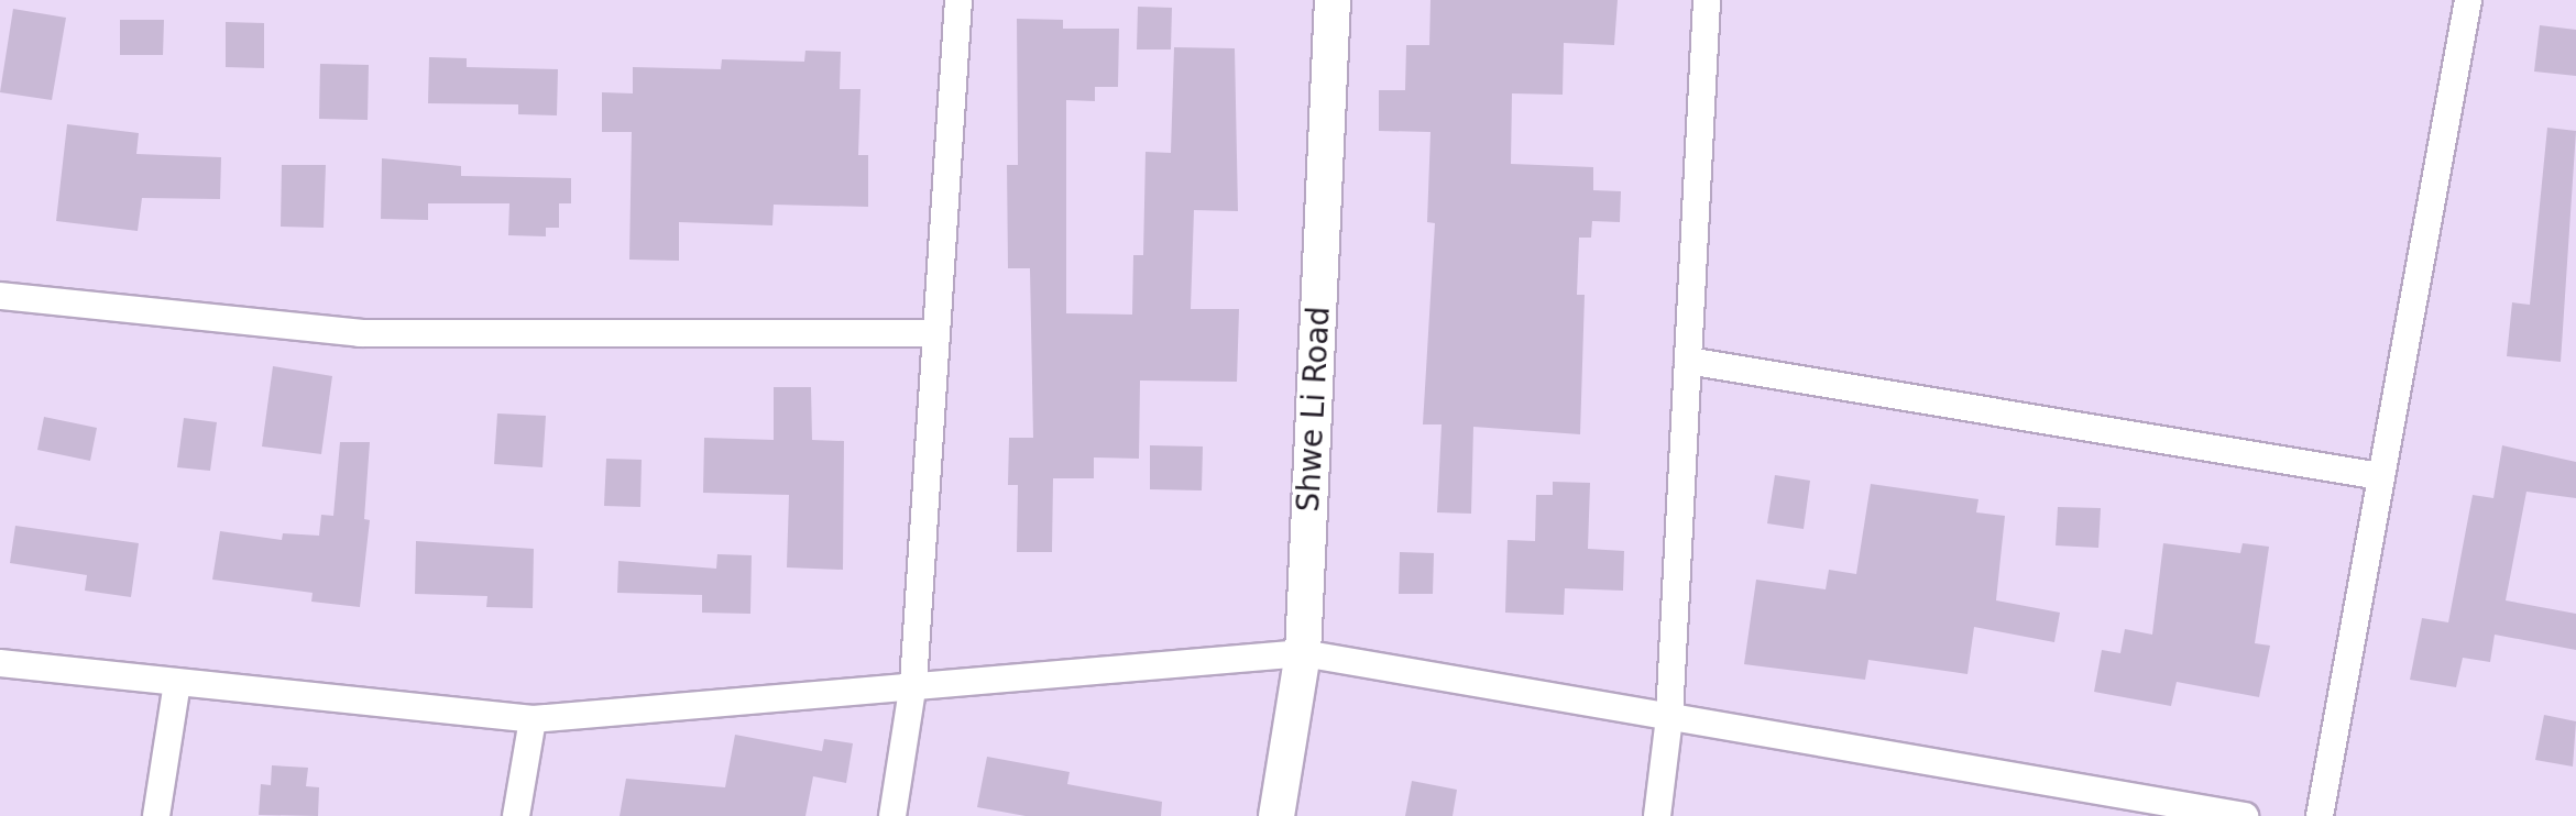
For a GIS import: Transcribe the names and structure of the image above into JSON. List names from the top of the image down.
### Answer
{
  "streets": {
    "street": ["Shwe Li Road"]
  }
}
